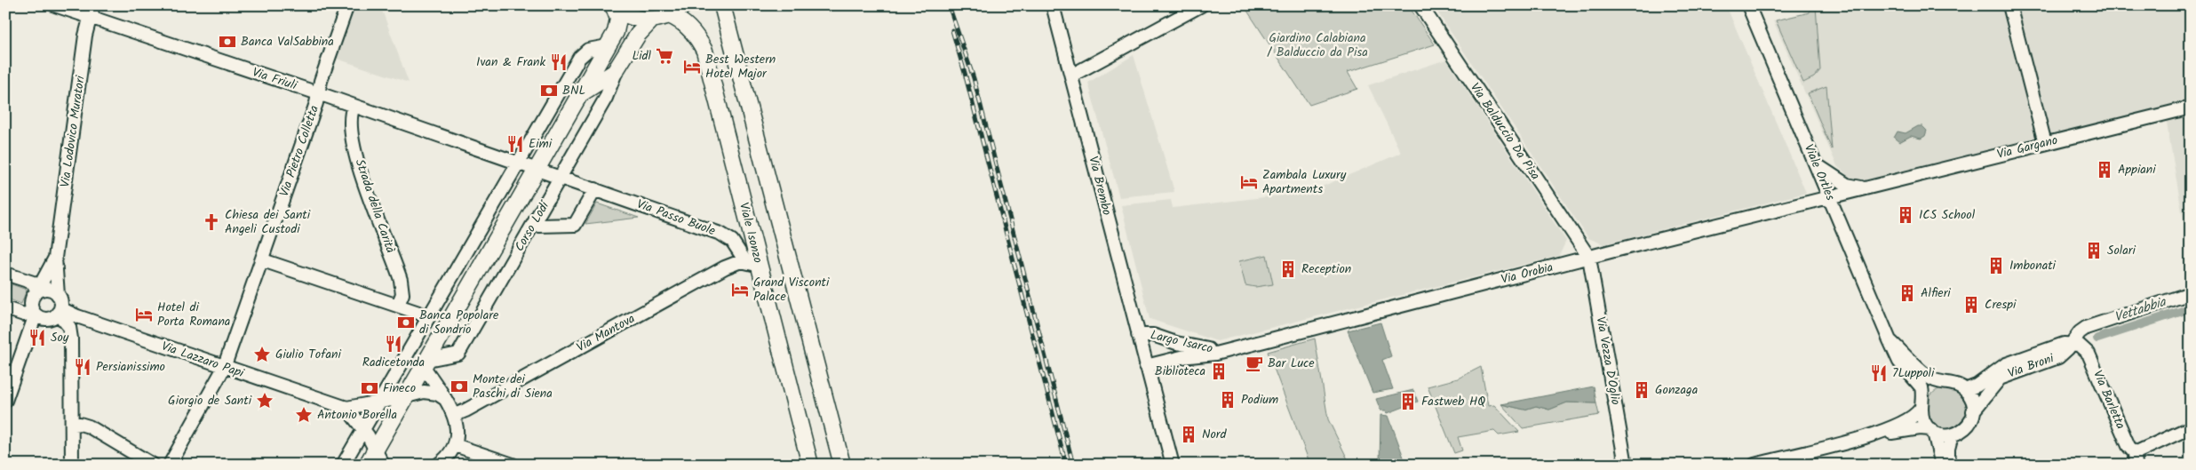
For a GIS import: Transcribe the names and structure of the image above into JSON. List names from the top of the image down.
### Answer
{
  "streets": {
    "main road": ["Corso Lodi", "Viale Isonzo"],
    "street": [
      "Via Friuli",
      "Via Lodovico Muratori",
      "Via Balduccio Da Pisa",
      "Via Gargano",
      "Via Pietro Colletta",
      "Viale Ortles",
      "Via Brembo",
      "Strada della Carità",
      "Via Passo Buole",
      "Via Orobia",
      "Via Mantova",
      "Largo Isarco",
      "Via Lazzaro Papi",
      "Via Vezza D'Oglio",
      "Via Broni",
      "Via Barletta"
    ]
  },
  "crossings": [
    ["Via Friuli", "Via Lodovico Muratori"],
    ["Via Friuli", "Via Pietro Colletta"],
    ["Via Friuli", "Strada della Carità"],
    ["Via Friuli", "Via Passo Buole"],
    ["Via Lodovico Muratori", "Via Lazzaro Papi"],
    ["Via Balduccio Da Pisa", "Via Orobia"],
    ["Via Balduccio Da Pisa", "Via Vezza D'Oglio"],
    ["Via Gargano", "Viale Ortles"],
    ["Via Gargano", "Via Orobia"],
    ["Via Pietro Colletta", "Via Lazzaro Papi"],
    ["Viale Ortles", "Via Orobia"],
    ["Viale Ortles", "Via Broni"],
    ["Via Brembo", "Largo Isarco"],
    ["Via Passo Buole", "Corso Lodi"],
    ["Via Passo Buole", "Viale Isonzo"],
    ["Via Passo Buole", "Via Mantova"],
    ["Corso Lodi", "Via Lazzaro Papi"],
    ["Viale Isonzo", "Via Mantova"],
    ["Via Orobia", "Largo Isarco"],
    ["Via Orobia", "Via Vezza D'Oglio"],
    ["Via Broni", "Via Barletta"]
  ],
  "water": ["Vettabbia"],
  "parks": ["Giardino Calabiana / Balduccio da Pisa"],
  "places": {
    "bank": [
      "Banca ValSabbina",
      "BNL",
      "Banca Popolare di Sondrio",
      "Monte dei Paschi di Siena",
      "Fineco"
    ],
    "supermarket": ["Lidl"],
    "restaurant": [
      "Ivan & Frank",
      "Eimi",
      "Soy",
      "Radicetonda",
      "Persianissimo",
      "7Luppoli"
    ],
    "hotel": [
      "Best Western Hotel Major",
      "Zambala Luxury Apartments",
      "Grand Visconti Palace",
      "Hotel di Porta Romana"
    ],
    "building": [
      "Appiani",
      "ICS School",
      "Solari",
      "Imbonati",
      "Reception",
      "Alfieri",
      "Crespi",
      "Biblioteca",
      "Gonzaga",
      "Podium",
      "Fastweb HQ",
      "Nord"
    ],
    "church": ["Chiesa dei Santi Angeli Custodi"],
    "place": ["Giulio Tofani", "Giorgio de Santi", "Antonio Borella"],
    "cafe": ["Bar Luce"]
  }
}
